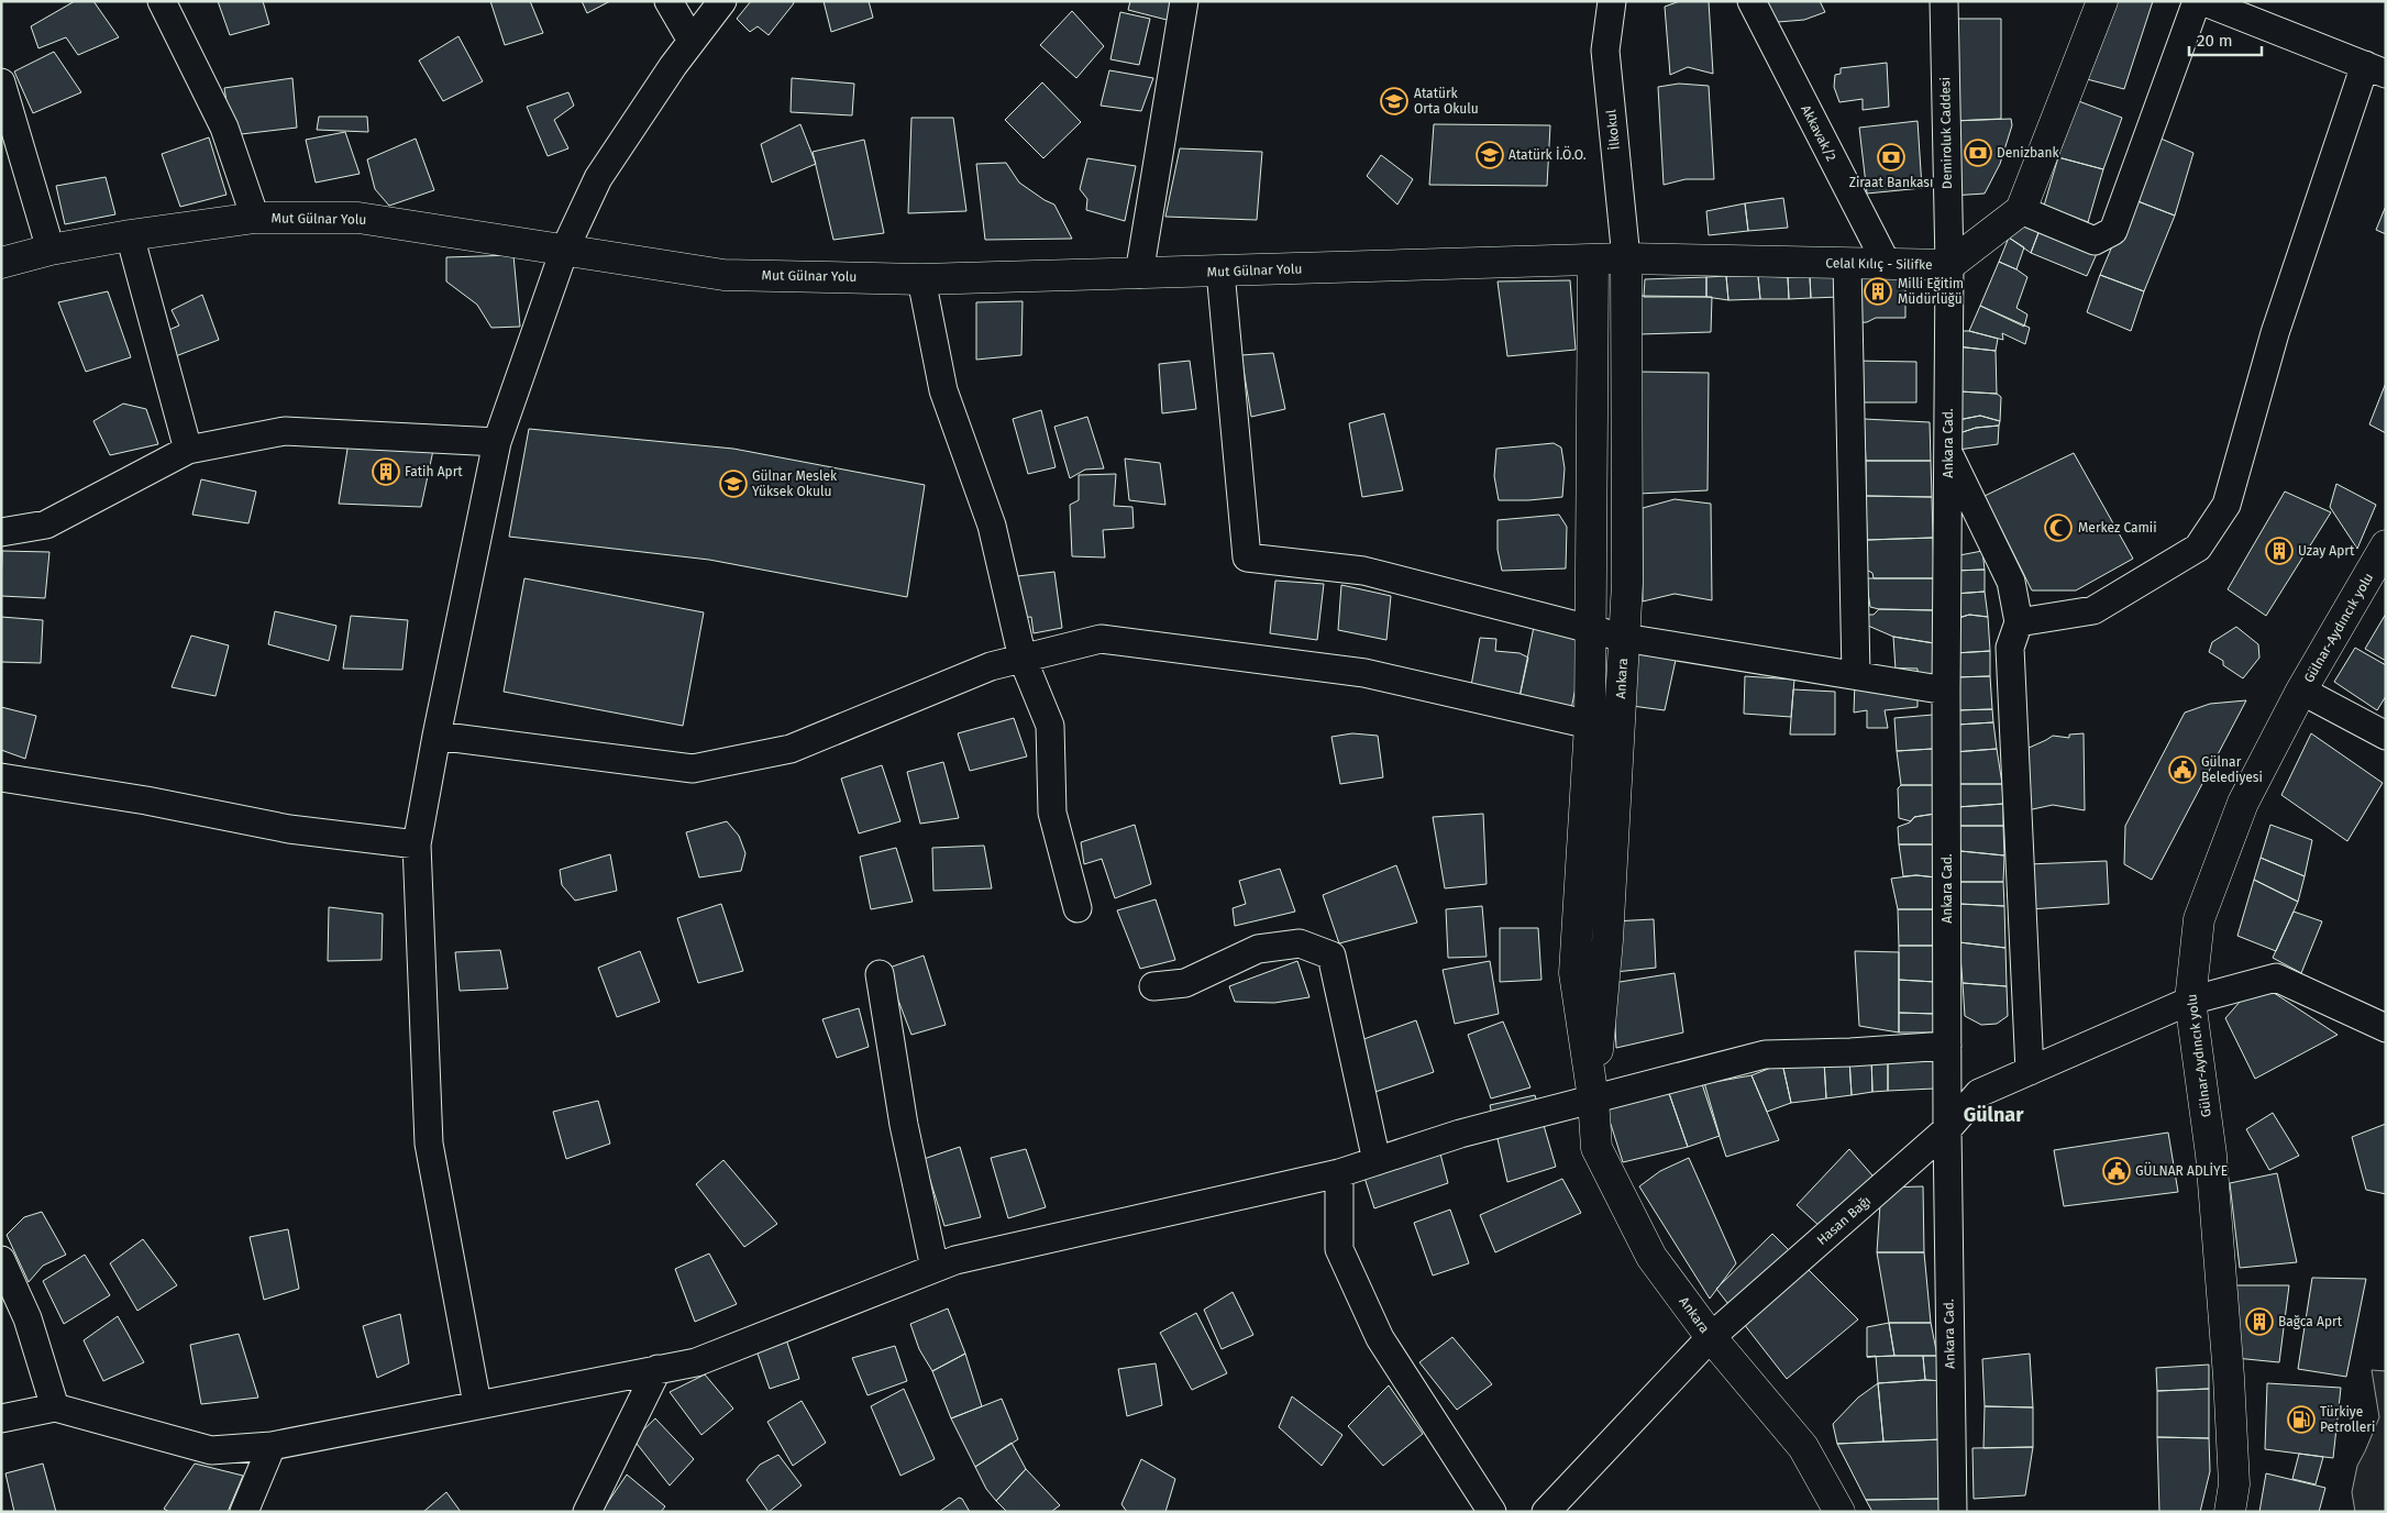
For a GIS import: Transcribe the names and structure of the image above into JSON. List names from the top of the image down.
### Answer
{
  "streets": {
    "main road": [
      "Mut Gülnar Yolu",
      "Celal Kılıç - Silifke",
      "Gülnar-Aydıncık yolu",
      "Ankara"
    ],
    "street": [
      "İlkokul",
      "Akkavak/2",
      "Demiroluk Caddesi",
      "Ankara Cad.",
      "Hasan Bağı"
    ]
  },
  "crossings": [
    ["İlkokul", "Mut Gülnar Yolu"],
    ["İlkokul", "Celal Kılıç - Silifke"],
    ["İlkokul", "Ankara"],
    ["Akkavak/2", "Celal Kılıç - Silifke"],
    ["Demiroluk Caddesi", "Celal Kılıç - Silifke"],
    ["Demiroluk Caddesi", "Ankara Cad."],
    ["Mut Gülnar Yolu", "Celal Kılıç - Silifke"],
    ["Mut Gülnar Yolu", "Ankara"],
    ["Celal Kılıç - Silifke", "Ankara Cad."],
    ["Celal Kılıç - Silifke", "Ankara"],
    ["Ankara Cad.", "Hasan Bağı"],
    ["Gülnar-Aydıncık yolu", "Hasan Bağı"],
    ["Ankara", "Hasan Bağı"]
  ],
  "districts": ["Gülnar"],
  "places": {
    "school or university": ["Atatürk Orta Okulu", "Atatürk İ.Ö.O.", "Gülnar Meslek Yüksek Okulu"],
    "bank": ["Denizbank", "Ziraat Bankası"],
    "building": [
      "Milli Eğitim Müdürlüğü",
      "Fatih Aprt",
      "Uzay Aprt",
      "Bağca Aprt"
    ],
    "mosque": ["Merkez Camii"],
    "public building": ["Gülnar Belediyesi", "GÜLNAR ADLİYE"],
    "fuel station": ["Türkiye Petrolleri"]
  },
  "scale_bar": "20 m"
}
